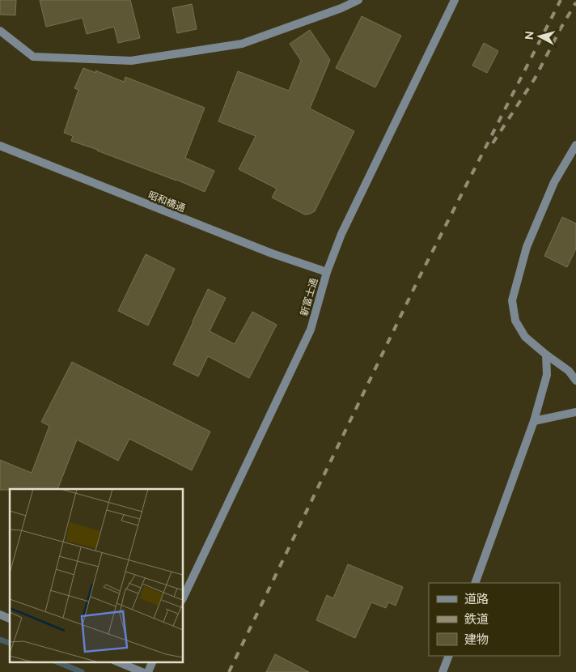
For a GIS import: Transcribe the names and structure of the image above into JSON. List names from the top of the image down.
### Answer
{
  "streets": {
    "street": ["昭和橋通", "新富士通"]
  },
  "crossings": [
    ["昭和橋通", "新富士通"]
  ],
  "legend": ["道路", "鉄道", "建物"],
  "north": "left"
}
